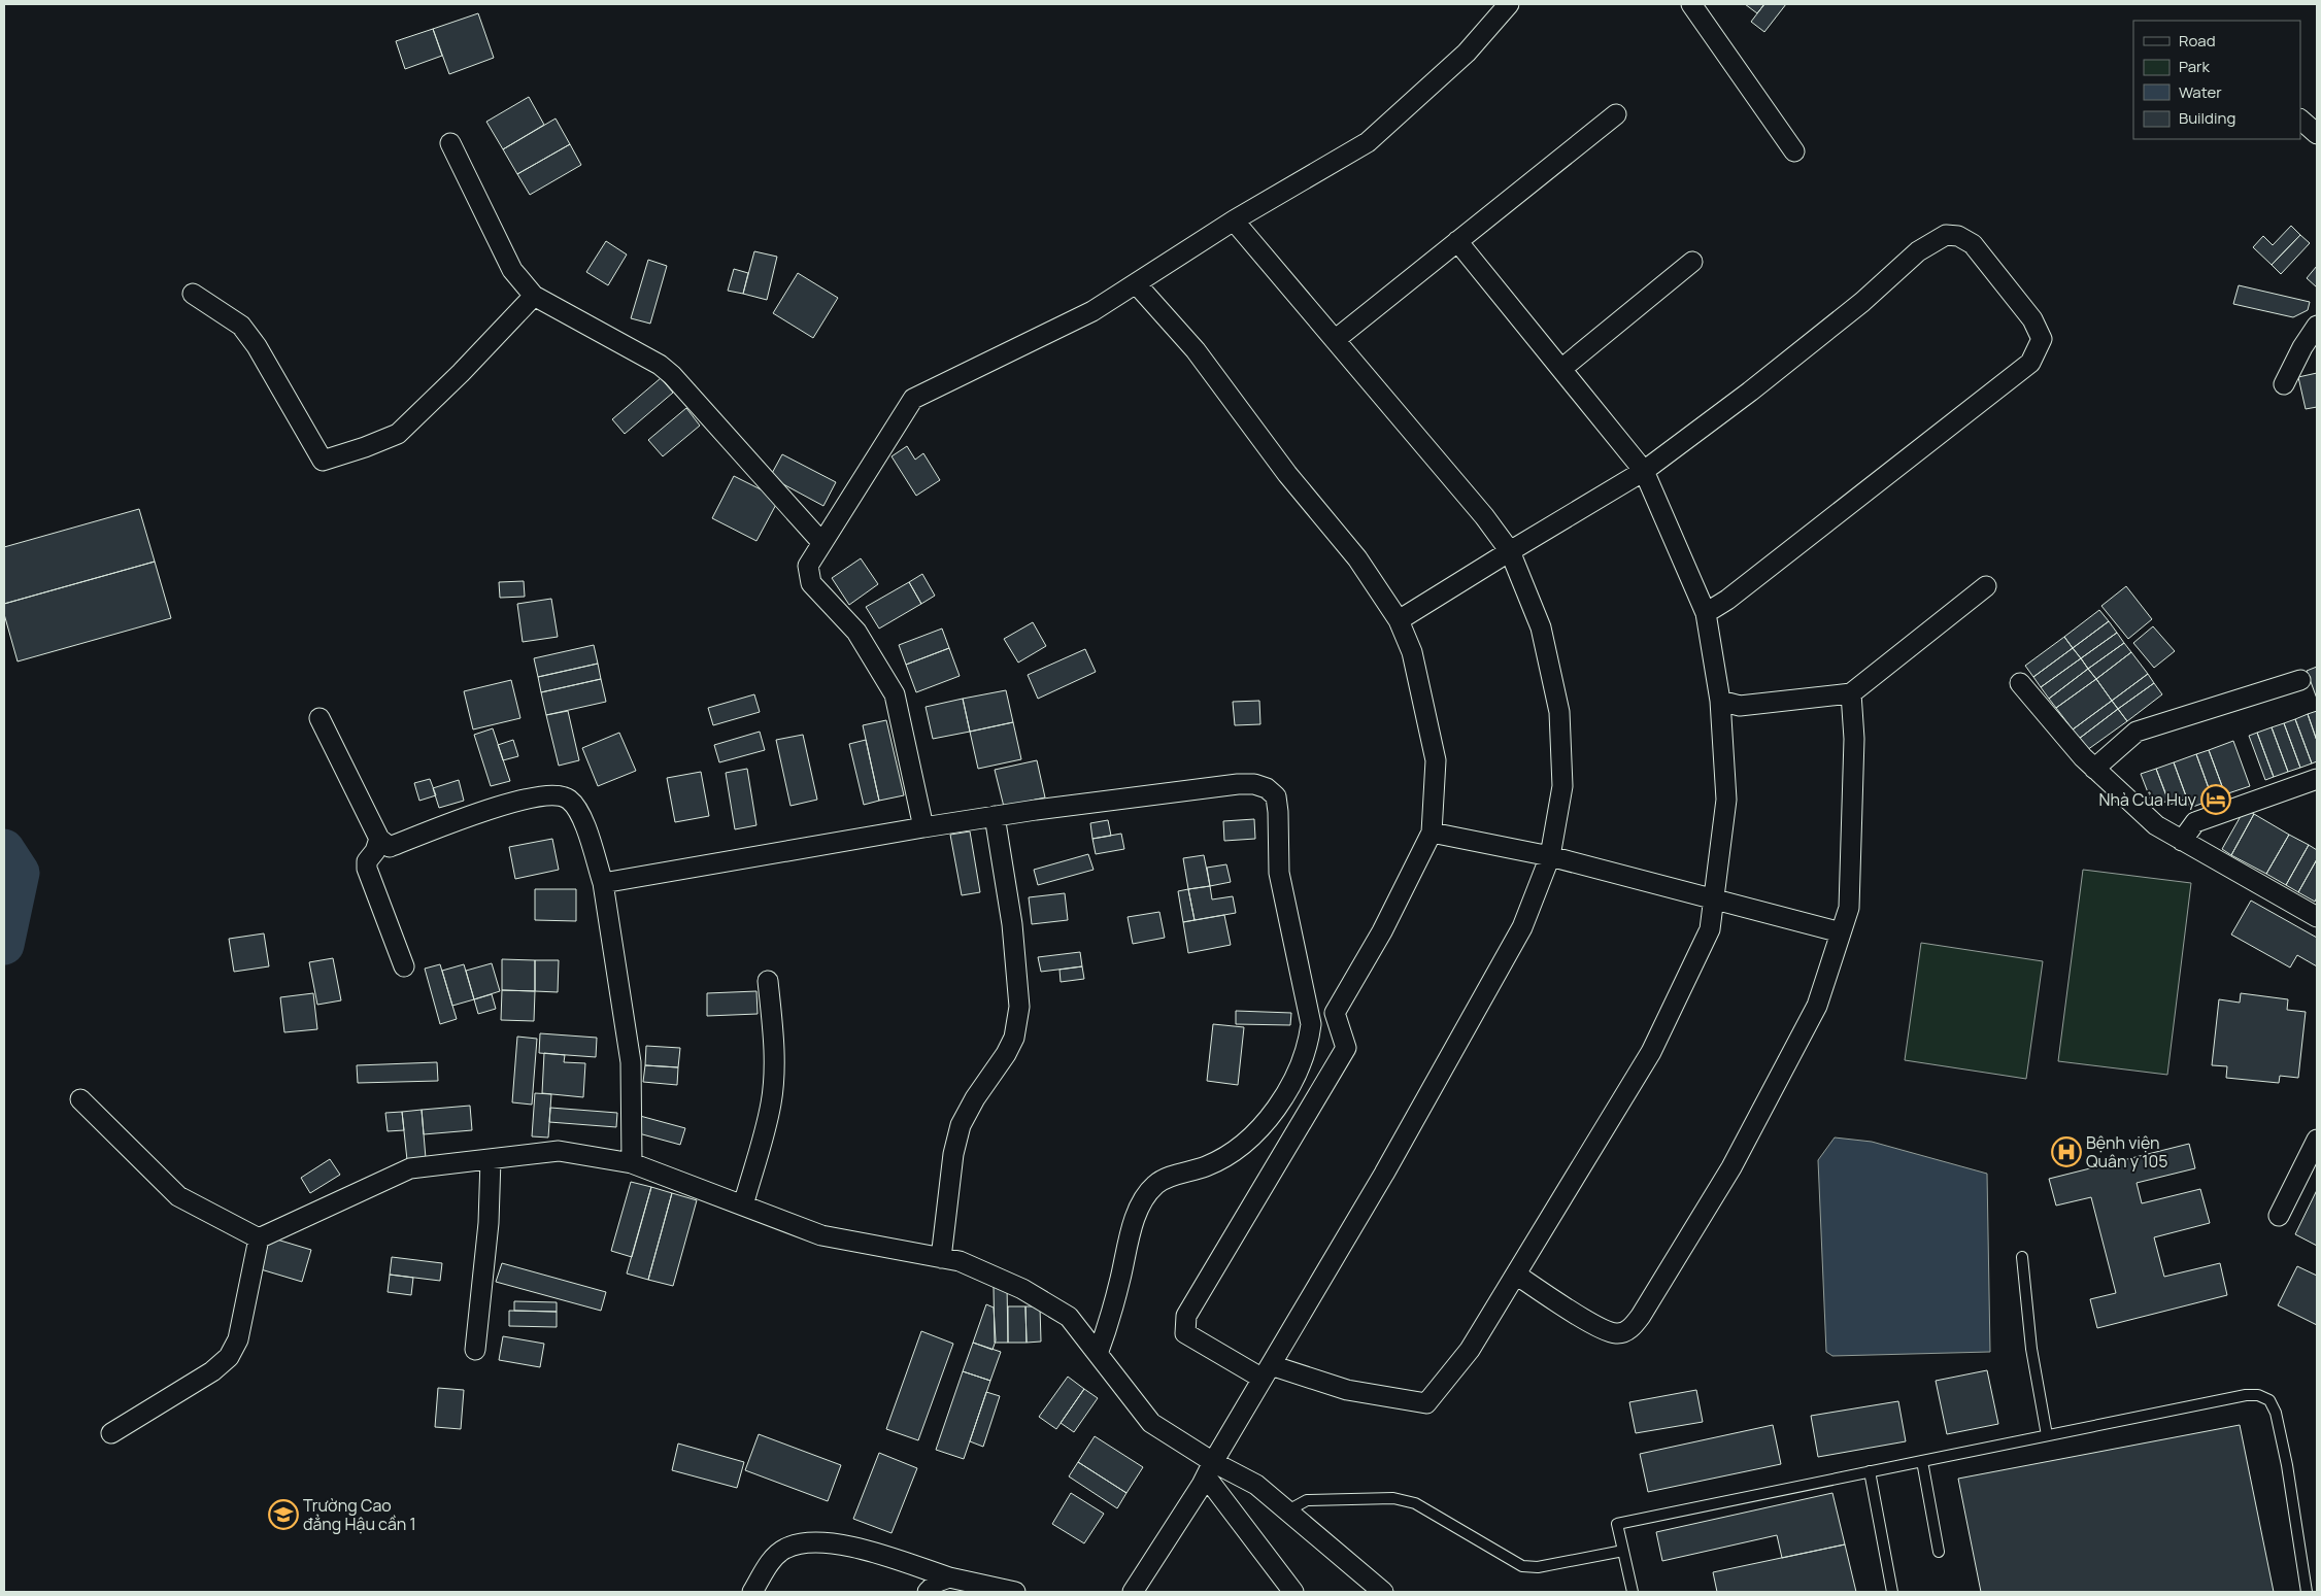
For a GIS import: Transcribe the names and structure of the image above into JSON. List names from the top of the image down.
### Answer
{
  "places": {
    "hotel": ["Nhà Của Huy"],
    "hospital": ["Bệnh viện Quân y 105"],
    "school or university": ["Trường Cao đẳng Hậu cần 1"]
  },
  "legend": [
    "Road",
    "Park",
    "Water",
    "Building"
  ]
}
